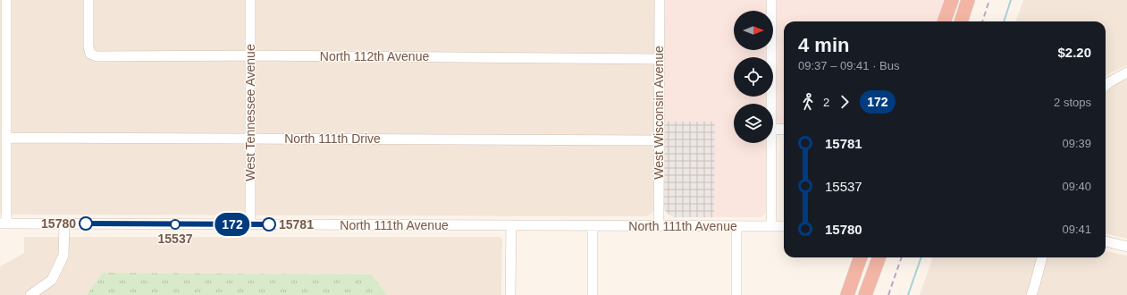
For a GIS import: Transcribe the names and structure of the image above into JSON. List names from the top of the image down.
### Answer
{
  "streets": {
    "street": [
      "North 112th Avenue",
      "West Tennessee Avenue",
      "West Wisconsin Avenue",
      "North 111th Drive",
      "North 111th Avenue"
    ]
  },
  "crossings": [
    ["North 112th Avenue", "West Tennessee Avenue"],
    ["North 112th Avenue", "West Wisconsin Avenue"],
    ["West Tennessee Avenue", "North 111th Drive"],
    ["West Tennessee Avenue", "North 111th Avenue"],
    ["West Wisconsin Avenue", "North 111th Drive"],
    ["West Wisconsin Avenue", "North 111th Avenue"]
  ],
  "places": ["15780", "15537", "15781"],
  "lines": ["bus line 172"],
  "north": "right",
  "page": {
    "on_map": "172",
    "heading": ["4 min", "09:37 – 09:41 · Bus", "$2.20"],
    "legs": ["2", "172", "2 stops"],
    "list": [
      {
        "name": "15781",
        "value": "09:39"
      },
      {
        "name": "15537",
        "value": "09:40"
      },
      {
        "name": "15780",
        "value": "09:41"
      }
    ]
  }
}
